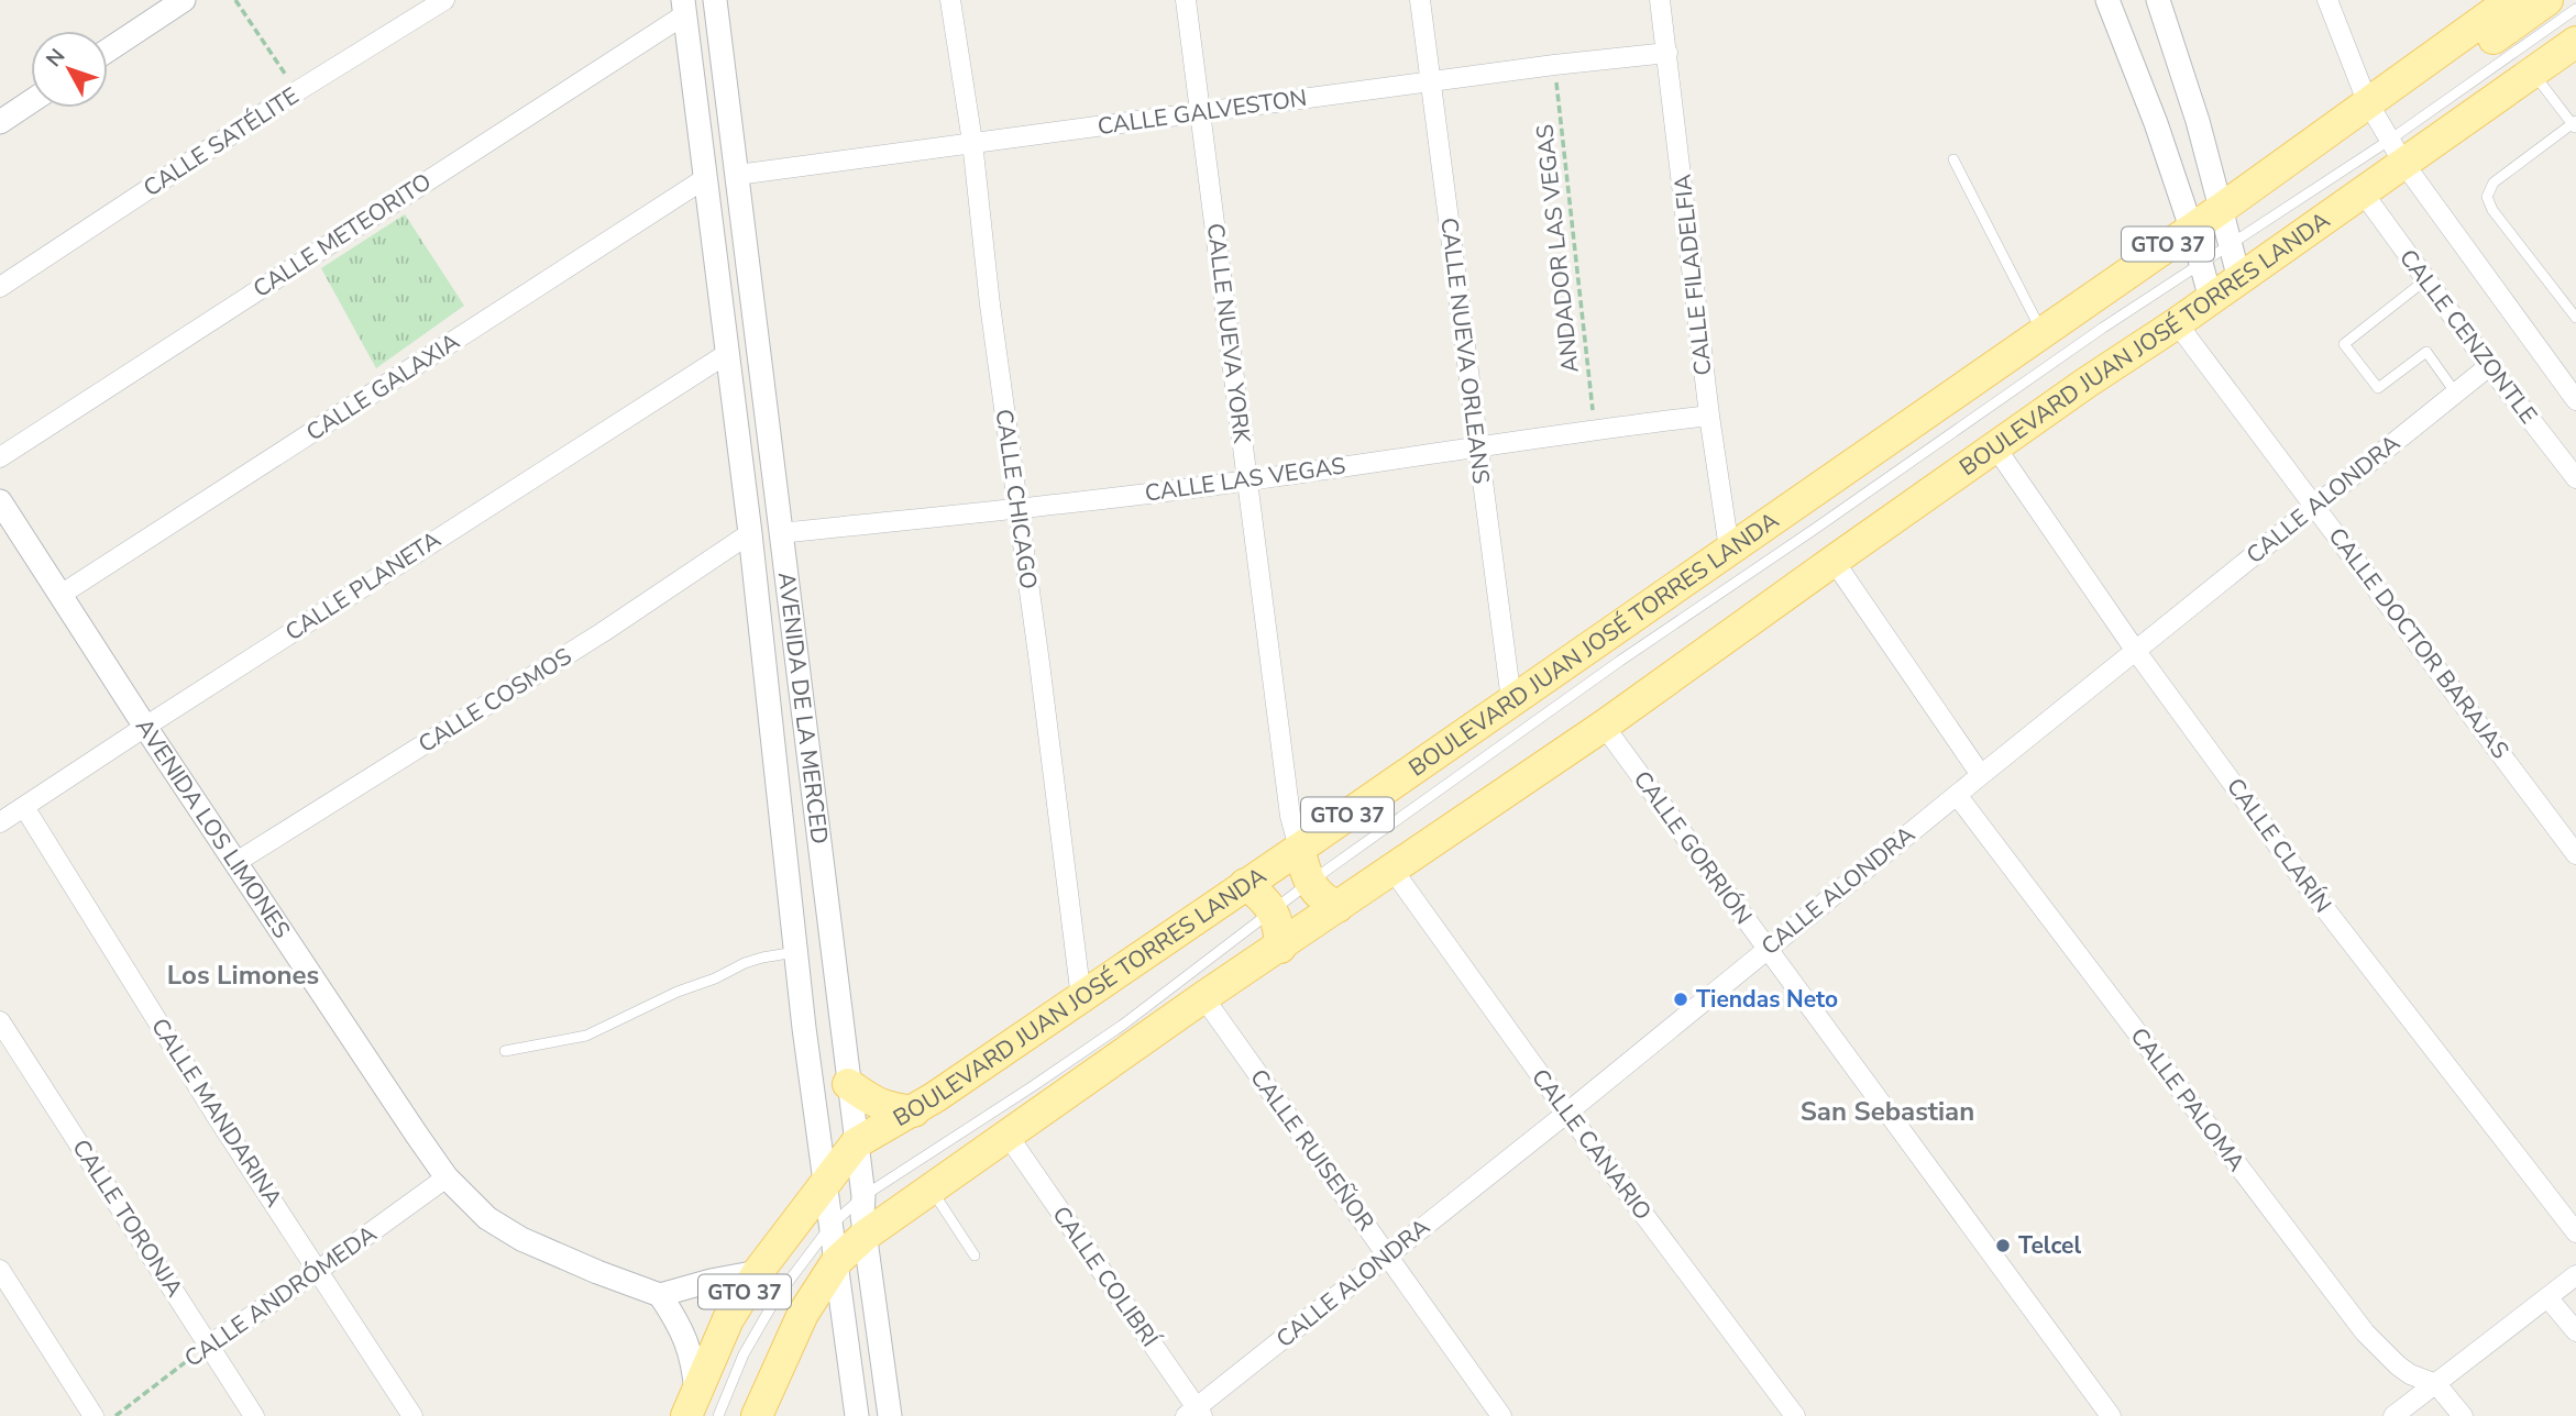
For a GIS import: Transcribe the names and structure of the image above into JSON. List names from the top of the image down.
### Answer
{
  "streets": {
    "main road": ["GTO 37", "BOULEVARD JUAN JOSÉ TORRES LANDA"],
    "street": [
      "CALLE GALVESTON",
      "CALLE SATÉLITE",
      "CALLE METEORITO",
      "CALLE FILADELFIA",
      "CALLE NUEVA YORK",
      "CALLE CENZONTLE",
      "CALLE NUEVA ORLEANS",
      "CALLE GALAXIA",
      "CALLE LAS VEGAS",
      "CALLE CHICAGO",
      "CALLE ALONDRA",
      "CALLE PLANETA",
      "CALLE DOCTOR BARAJAS",
      "CALLE COSMOS",
      "AVENIDA DE LA MERCED",
      "AVENIDA LOS LIMONES",
      "CALLE CLARÍN",
      "CALLE GORRIÓN",
      "CALLE PALOMA",
      "CALLE MANDARINA",
      "CALLE CANARIO",
      "CALLE RUISEÑOR",
      "CALLE TORONJA",
      "CALLE COLIBRÍ",
      "CALLE ANDRÓMEDA"
    ],
    "path": ["ANDADOR LAS VEGAS"]
  },
  "crossings": [
    ["CALLE GALVESTON", "ANDADOR LAS VEGAS"],
    ["CALLE GALVESTON", "CALLE FILADELFIA"],
    ["CALLE GALVESTON", "CALLE NUEVA YORK"],
    ["CALLE GALVESTON", "CALLE NUEVA ORLEANS"],
    ["CALLE GALVESTON", "CALLE CHICAGO"],
    ["CALLE GALVESTON", "AVENIDA DE LA MERCED"],
    ["CALLE METEORITO", "AVENIDA DE LA MERCED"],
    ["ANDADOR LAS VEGAS", "CALLE LAS VEGAS"],
    ["CALLE FILADELFIA", "BOULEVARD JUAN JOSÉ TORRES LANDA"],
    ["CALLE FILADELFIA", "CALLE LAS VEGAS"],
    ["CALLE NUEVA YORK", "BOULEVARD JUAN JOSÉ TORRES LANDA"],
    ["CALLE NUEVA YORK", "CALLE LAS VEGAS"],
    ["CALLE CENZONTLE", "BOULEVARD JUAN JOSÉ TORRES LANDA"],
    ["CALLE CENZONTLE", "CALLE ALONDRA"],
    ["BOULEVARD JUAN JOSÉ TORRES LANDA", "CALLE NUEVA ORLEANS"],
    ["BOULEVARD JUAN JOSÉ TORRES LANDA", "CALLE CHICAGO"],
    ["BOULEVARD JUAN JOSÉ TORRES LANDA", "CALLE DOCTOR BARAJAS"],
    ["BOULEVARD JUAN JOSÉ TORRES LANDA", "AVENIDA DE LA MERCED"],
    ["BOULEVARD JUAN JOSÉ TORRES LANDA", "CALLE CLARÍN"],
    ["BOULEVARD JUAN JOSÉ TORRES LANDA", "CALLE GORRIÓN"],
    ["BOULEVARD JUAN JOSÉ TORRES LANDA", "CALLE CANARIO"],
    ["BOULEVARD JUAN JOSÉ TORRES LANDA", "CALLE RUISEÑOR"],
    ["BOULEVARD JUAN JOSÉ TORRES LANDA", "CALLE COLIBRÍ"],
    ["CALLE NUEVA ORLEANS", "CALLE LAS VEGAS"],
    ["CALLE GALAXIA", "AVENIDA DE LA MERCED"],
    ["CALLE GALAXIA", "AVENIDA LOS LIMONES"],
    ["CALLE LAS VEGAS", "CALLE CHICAGO"],
    ["CALLE LAS VEGAS", "AVENIDA DE LA MERCED"],
    ["CALLE ALONDRA", "CALLE DOCTOR BARAJAS"],
    ["CALLE ALONDRA", "CALLE CLARÍN"],
    ["CALLE ALONDRA", "CALLE GORRIÓN"],
    ["CALLE ALONDRA", "CALLE PALOMA"],
    ["CALLE ALONDRA", "CALLE CANARIO"],
    ["CALLE ALONDRA", "CALLE RUISEÑOR"],
    ["CALLE ALONDRA", "CALLE COLIBRÍ"],
    ["CALLE PLANETA", "AVENIDA DE LA MERCED"],
    ["CALLE PLANETA", "AVENIDA LOS LIMONES"],
    ["CALLE PLANETA", "CALLE MANDARINA"],
    ["CALLE COSMOS", "AVENIDA DE LA MERCED"],
    ["CALLE COSMOS", "AVENIDA LOS LIMONES"],
    ["AVENIDA LOS LIMONES", "CALLE ANDRÓMEDA"],
    ["CALLE MANDARINA", "CALLE ANDRÓMEDA"],
    ["CALLE TORONJA", "CALLE ANDRÓMEDA"]
  ],
  "districts": ["Los Limones", "San Sebastian"],
  "places": ["Tiendas Neto", "Telcel"],
  "north": "top left"
}
